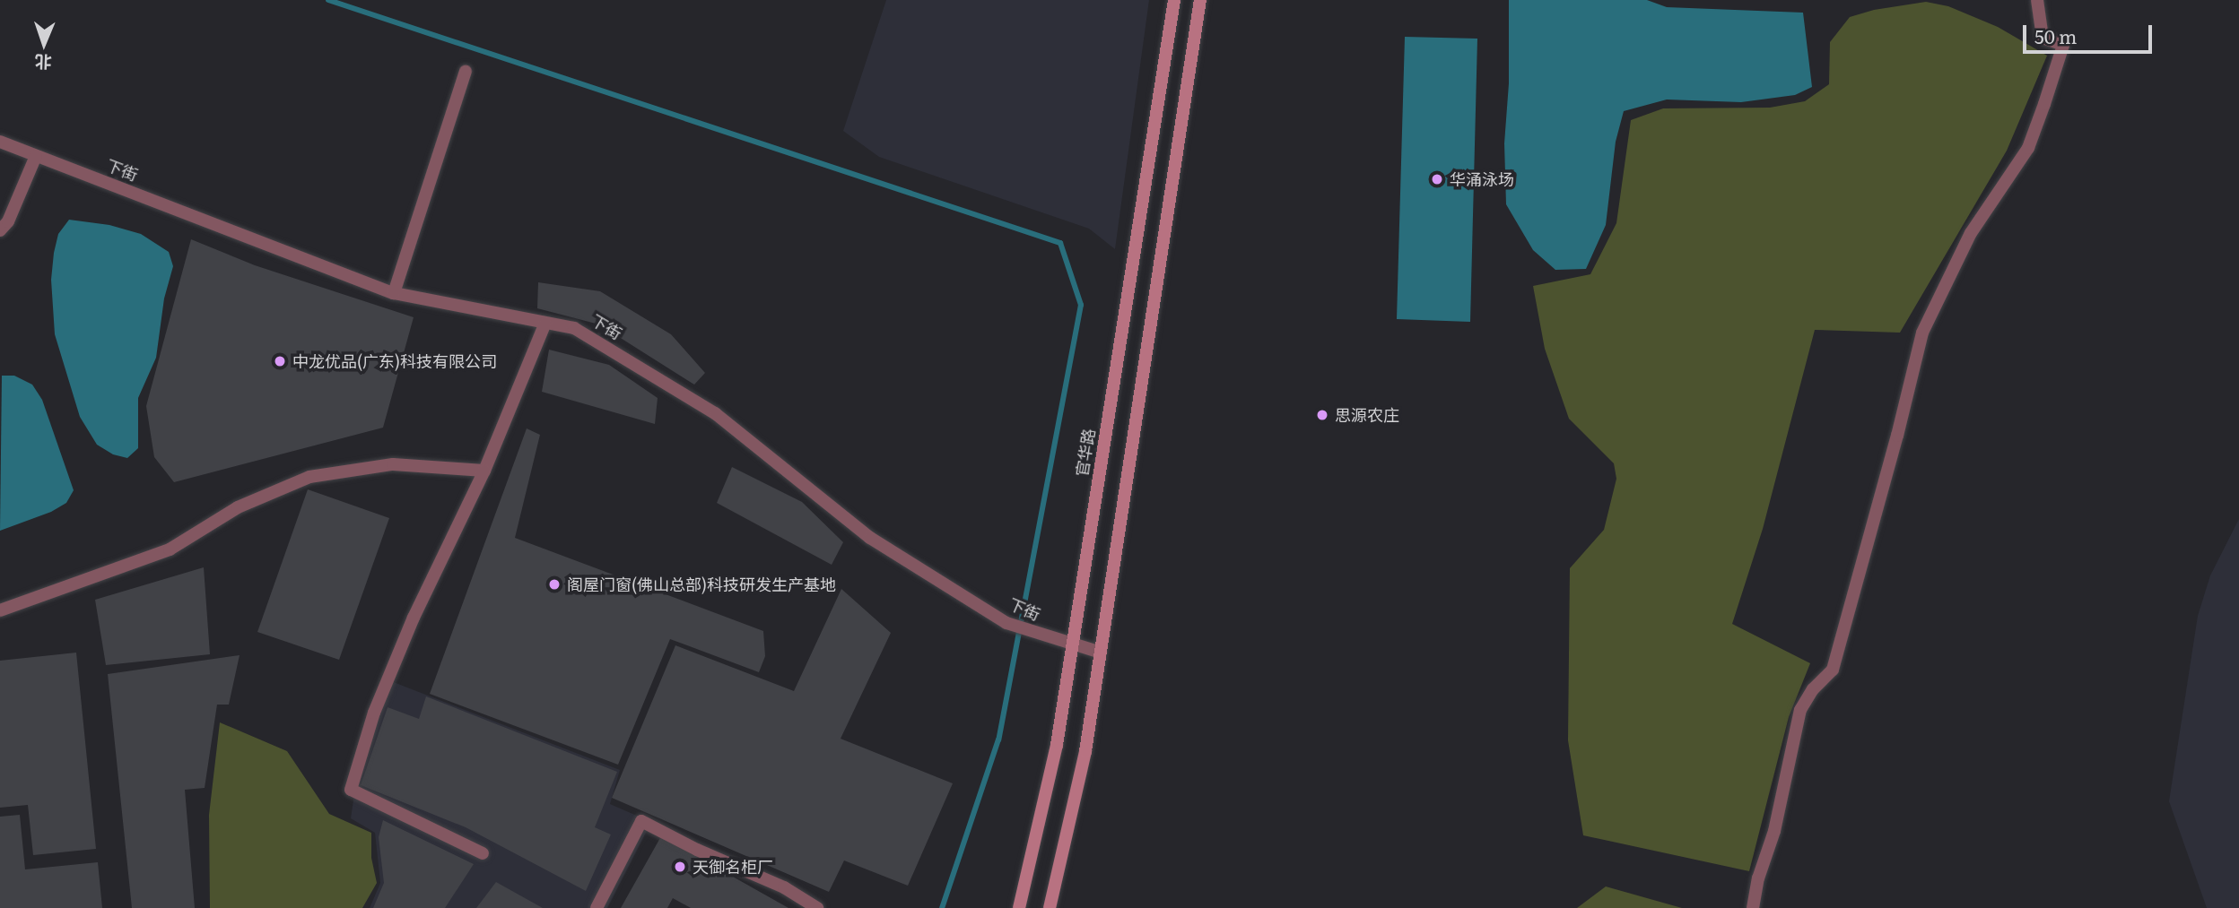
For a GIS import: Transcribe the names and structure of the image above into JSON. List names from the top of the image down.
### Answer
{
  "streets": {
    "main road": ["官华路"],
    "street": ["下街"]
  },
  "crossings": [
    ["下街", "官华路"]
  ],
  "places": [
    "华涌泳场",
    "中龙优品(广东)科技有限公司",
    "思源农庄",
    "阁屋门窗(佛山总部)科技研发生产基地",
    "天御名柜厂"
  ],
  "scale_bar": "50 m",
  "north": "bottom"
}
